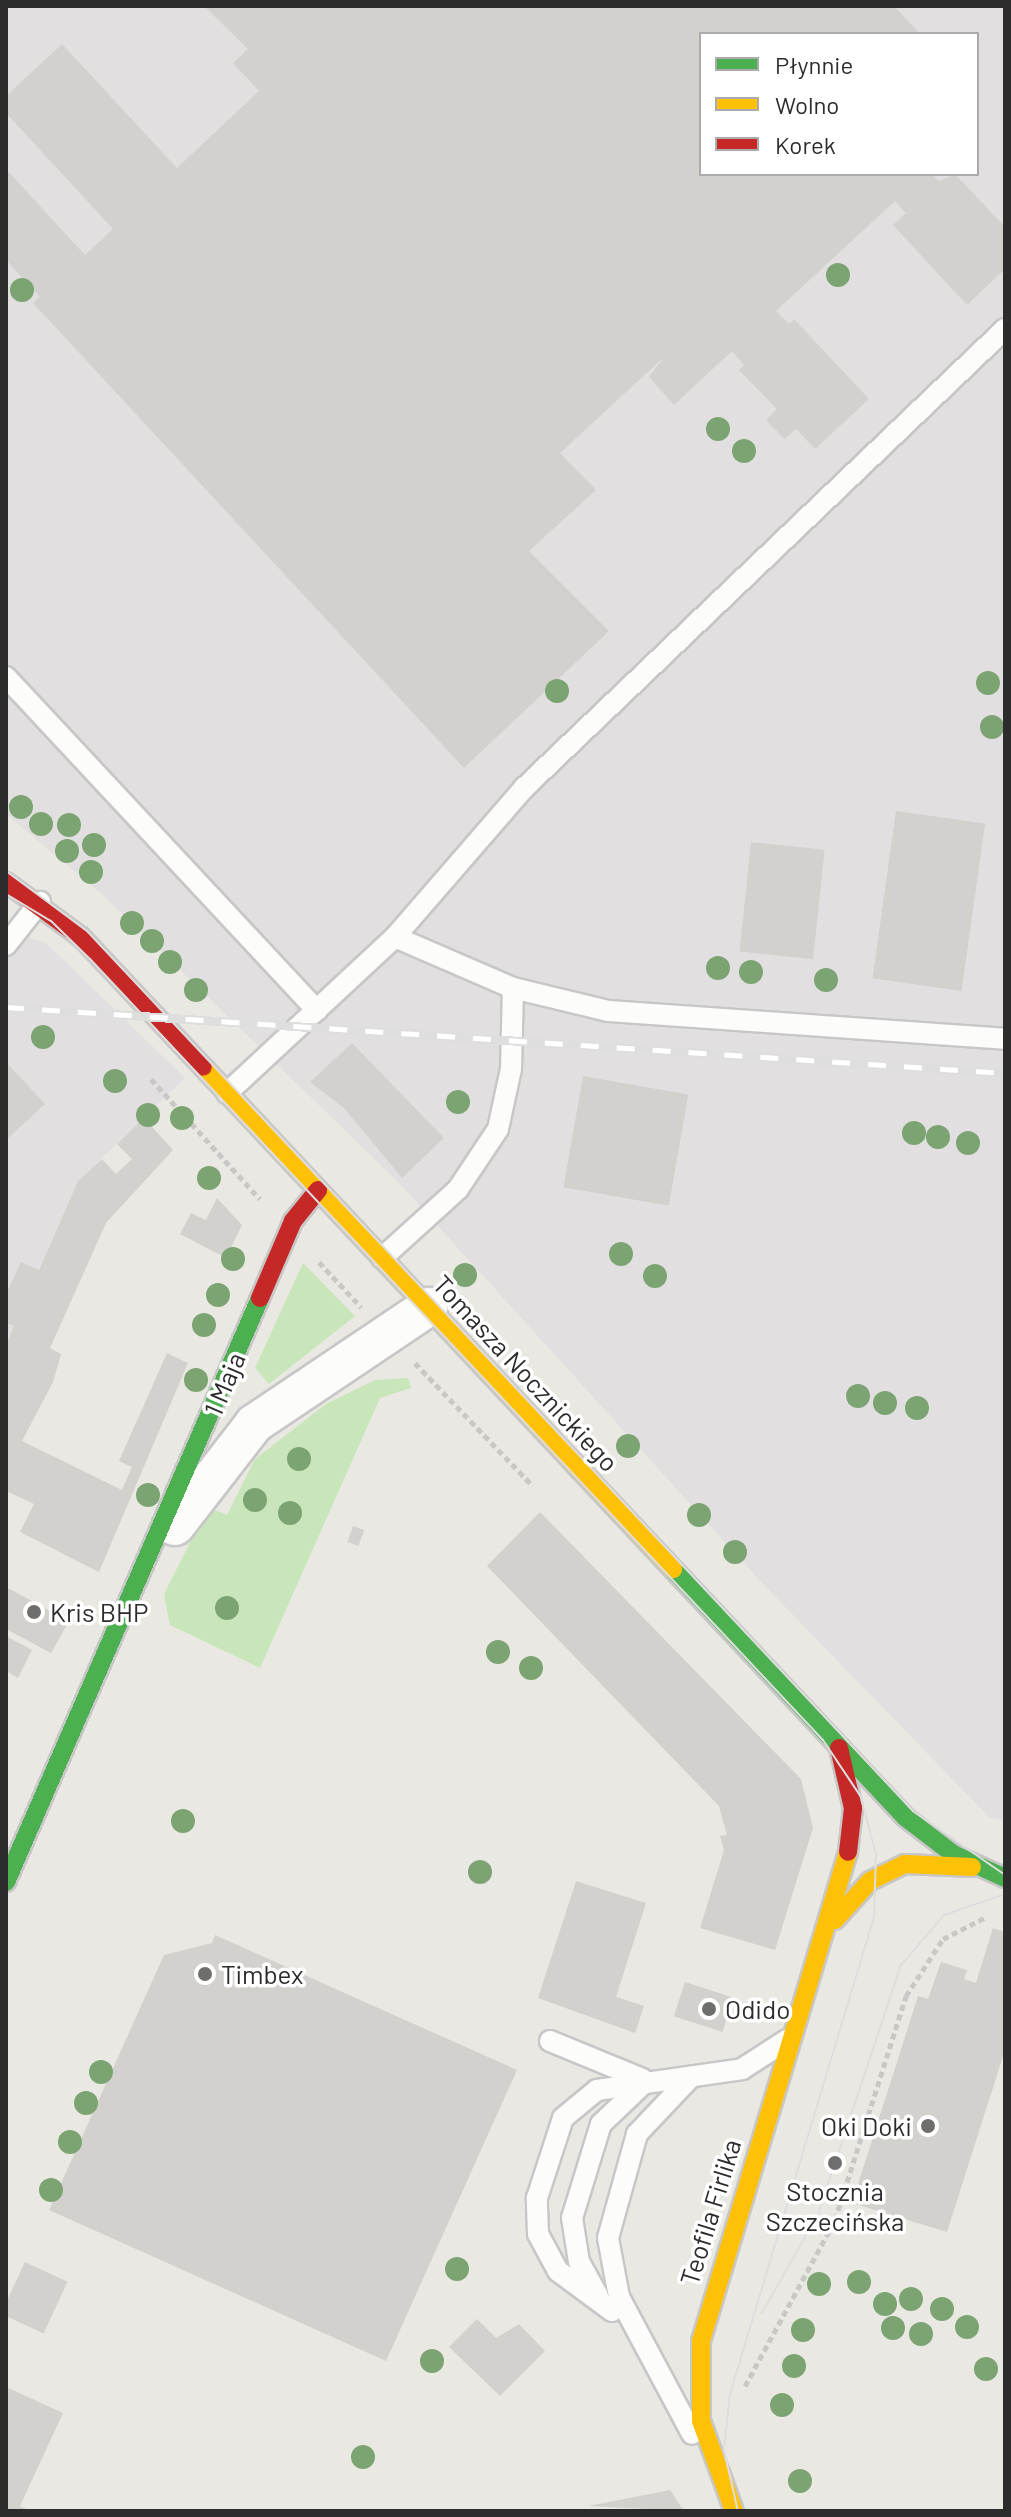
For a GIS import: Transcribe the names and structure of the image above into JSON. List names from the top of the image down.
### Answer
{
  "streets": {
    "street": ["Tomasza Nocznickiego", "1 Maja", "Teofila Firlika"]
  },
  "crossings": [
    ["Tomasza Nocznickiego", "1 Maja"],
    ["Tomasza Nocznickiego", "Teofila Firlika"]
  ],
  "places": [
    "Kris BHP",
    "Timbex",
    "Odido",
    "Oki Doki",
    "Stocznia Szczecińska"
  ],
  "legend": ["Płynnie", "Wolno", "Korek"]
}
